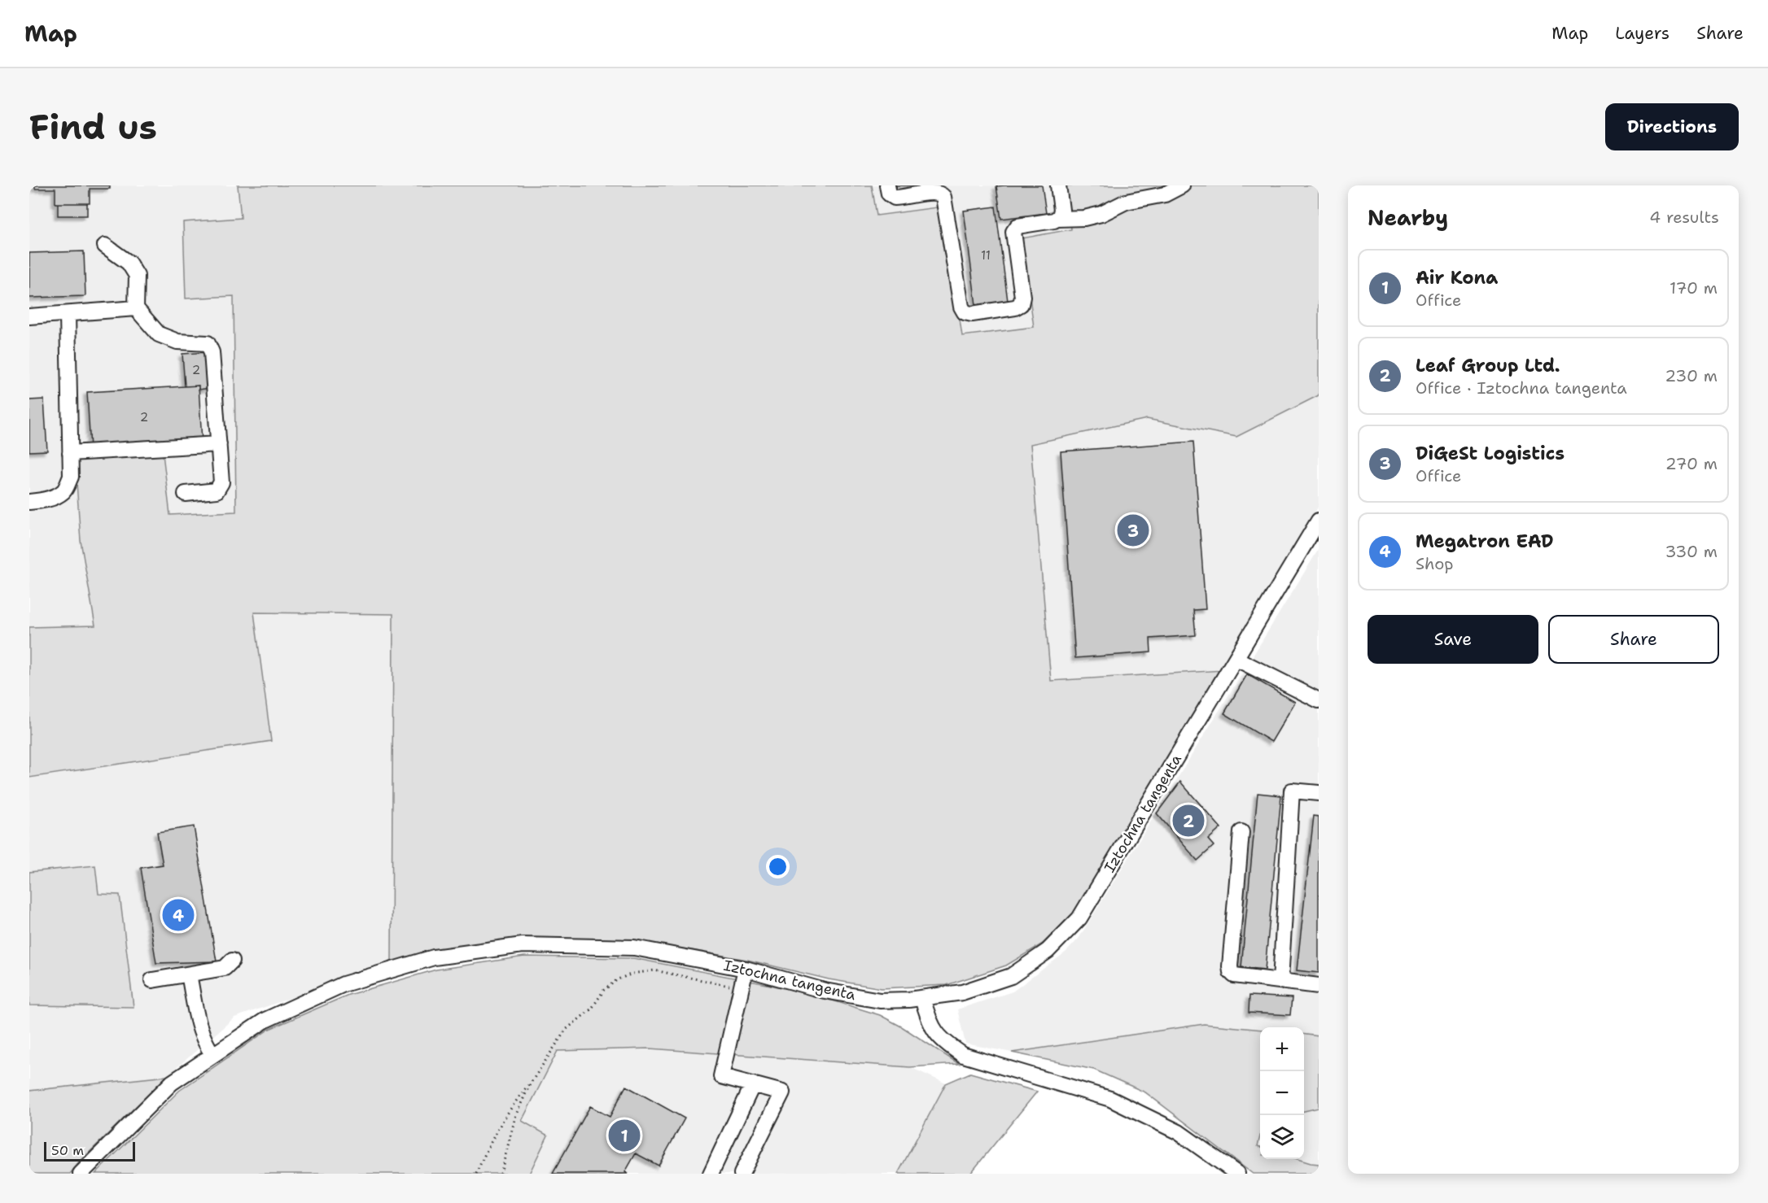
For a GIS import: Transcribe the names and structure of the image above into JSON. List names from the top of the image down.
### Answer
{
  "streets": {
    "street": ["Iztochna tangenta"]
  },
  "house_numbers": ["11", "2", "2"],
  "scale_bar": "50 m",
  "page": {
    "header": "Map",
    "nav": ["Map", "Layers", "Share"],
    "buttons": [
      "Directions",
      ["Save", "Share"]
    ],
    "title": "Find us",
    "heading": ["Nearby", "4 results"],
    "list": [
      {
        "mark": "1",
        "name": "Air Kona",
        "note": "Office",
        "value": "170 m"
      },
      {
        "mark": "2",
        "name": "Leaf Group Ltd.",
        "note": "Office · Iztochna tangenta",
        "value": "230 m"
      },
      {
        "mark": "3",
        "name": "DiGeSt Logistics",
        "note": "Office",
        "value": "270 m"
      },
      {
        "mark": "4",
        "name": "Megatron EAD",
        "note": "Shop",
        "value": "330 m"
      }
    ],
    "pins": [
      "3",
      "2",
      "4",
      "1"
    ],
    "map_buttons": ["+", "−"],
    "scale": "50 m"
  }
}
